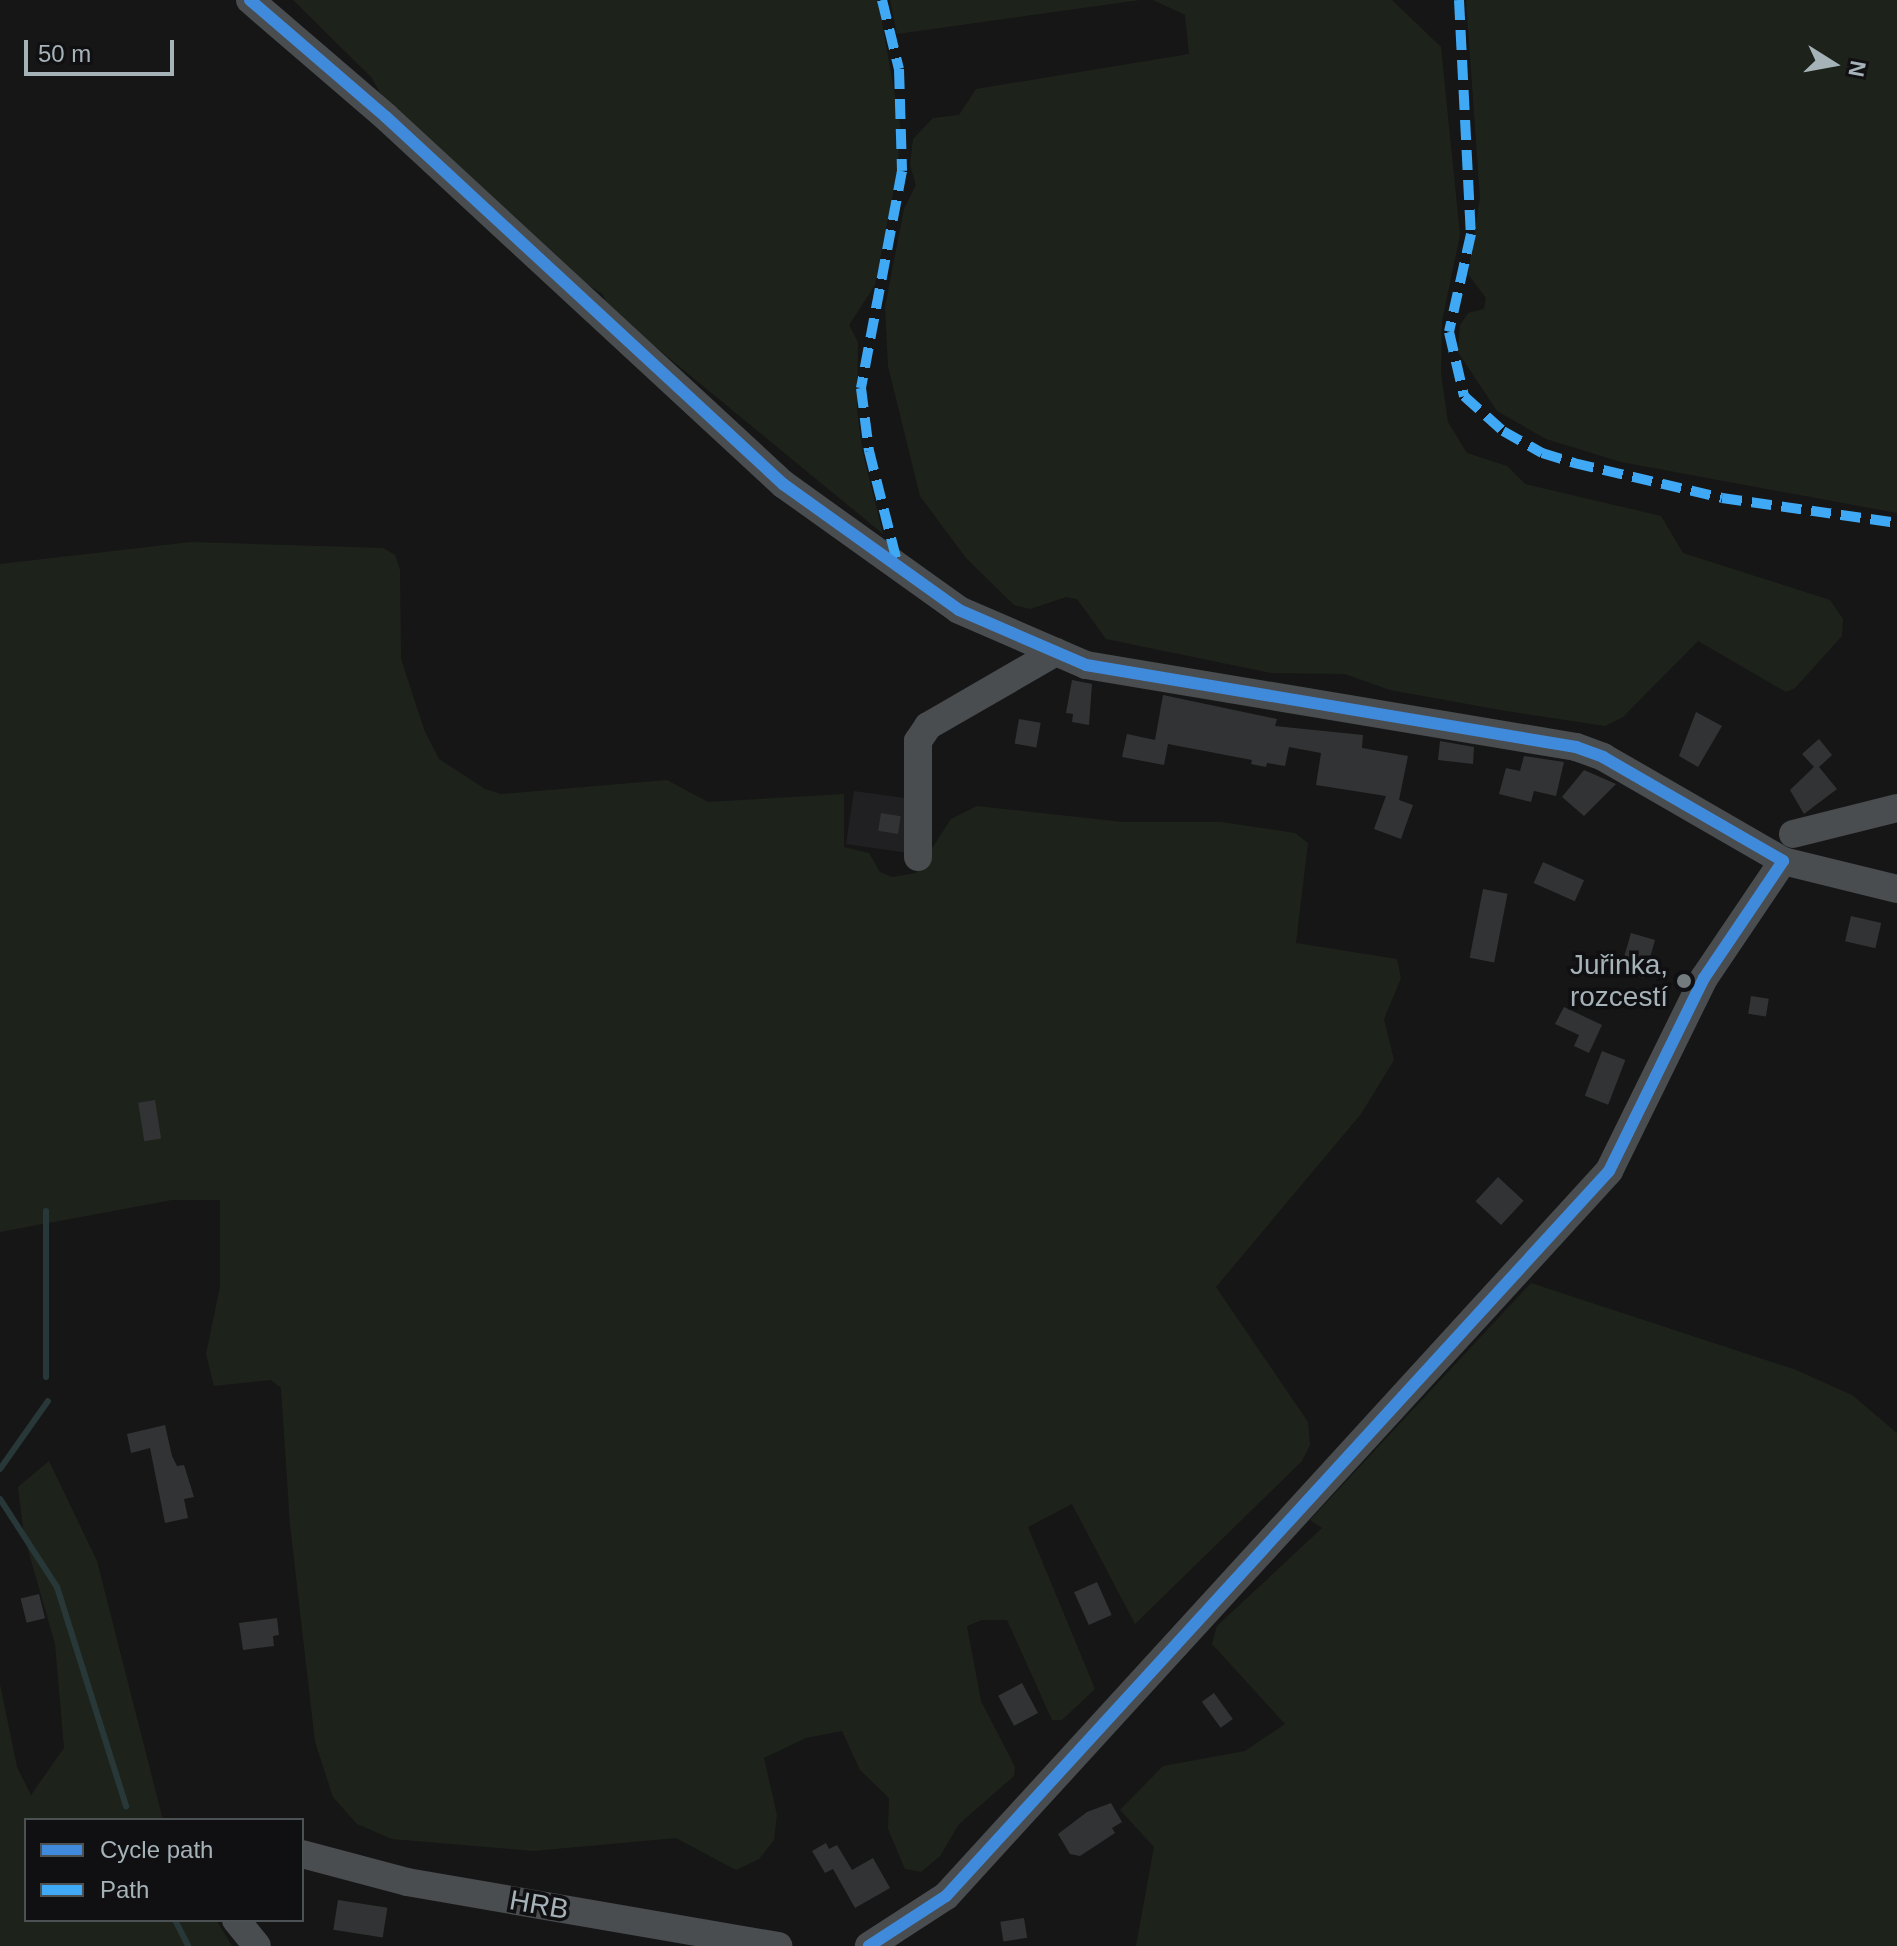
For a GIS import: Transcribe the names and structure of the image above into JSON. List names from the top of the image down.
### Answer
{
  "streets": {
    "street": ["HRB"]
  },
  "places": ["Juřinka, rozcestí"],
  "legend": ["Cycle path", "Path"],
  "scale_bar": "50 m",
  "north": "right"
}
